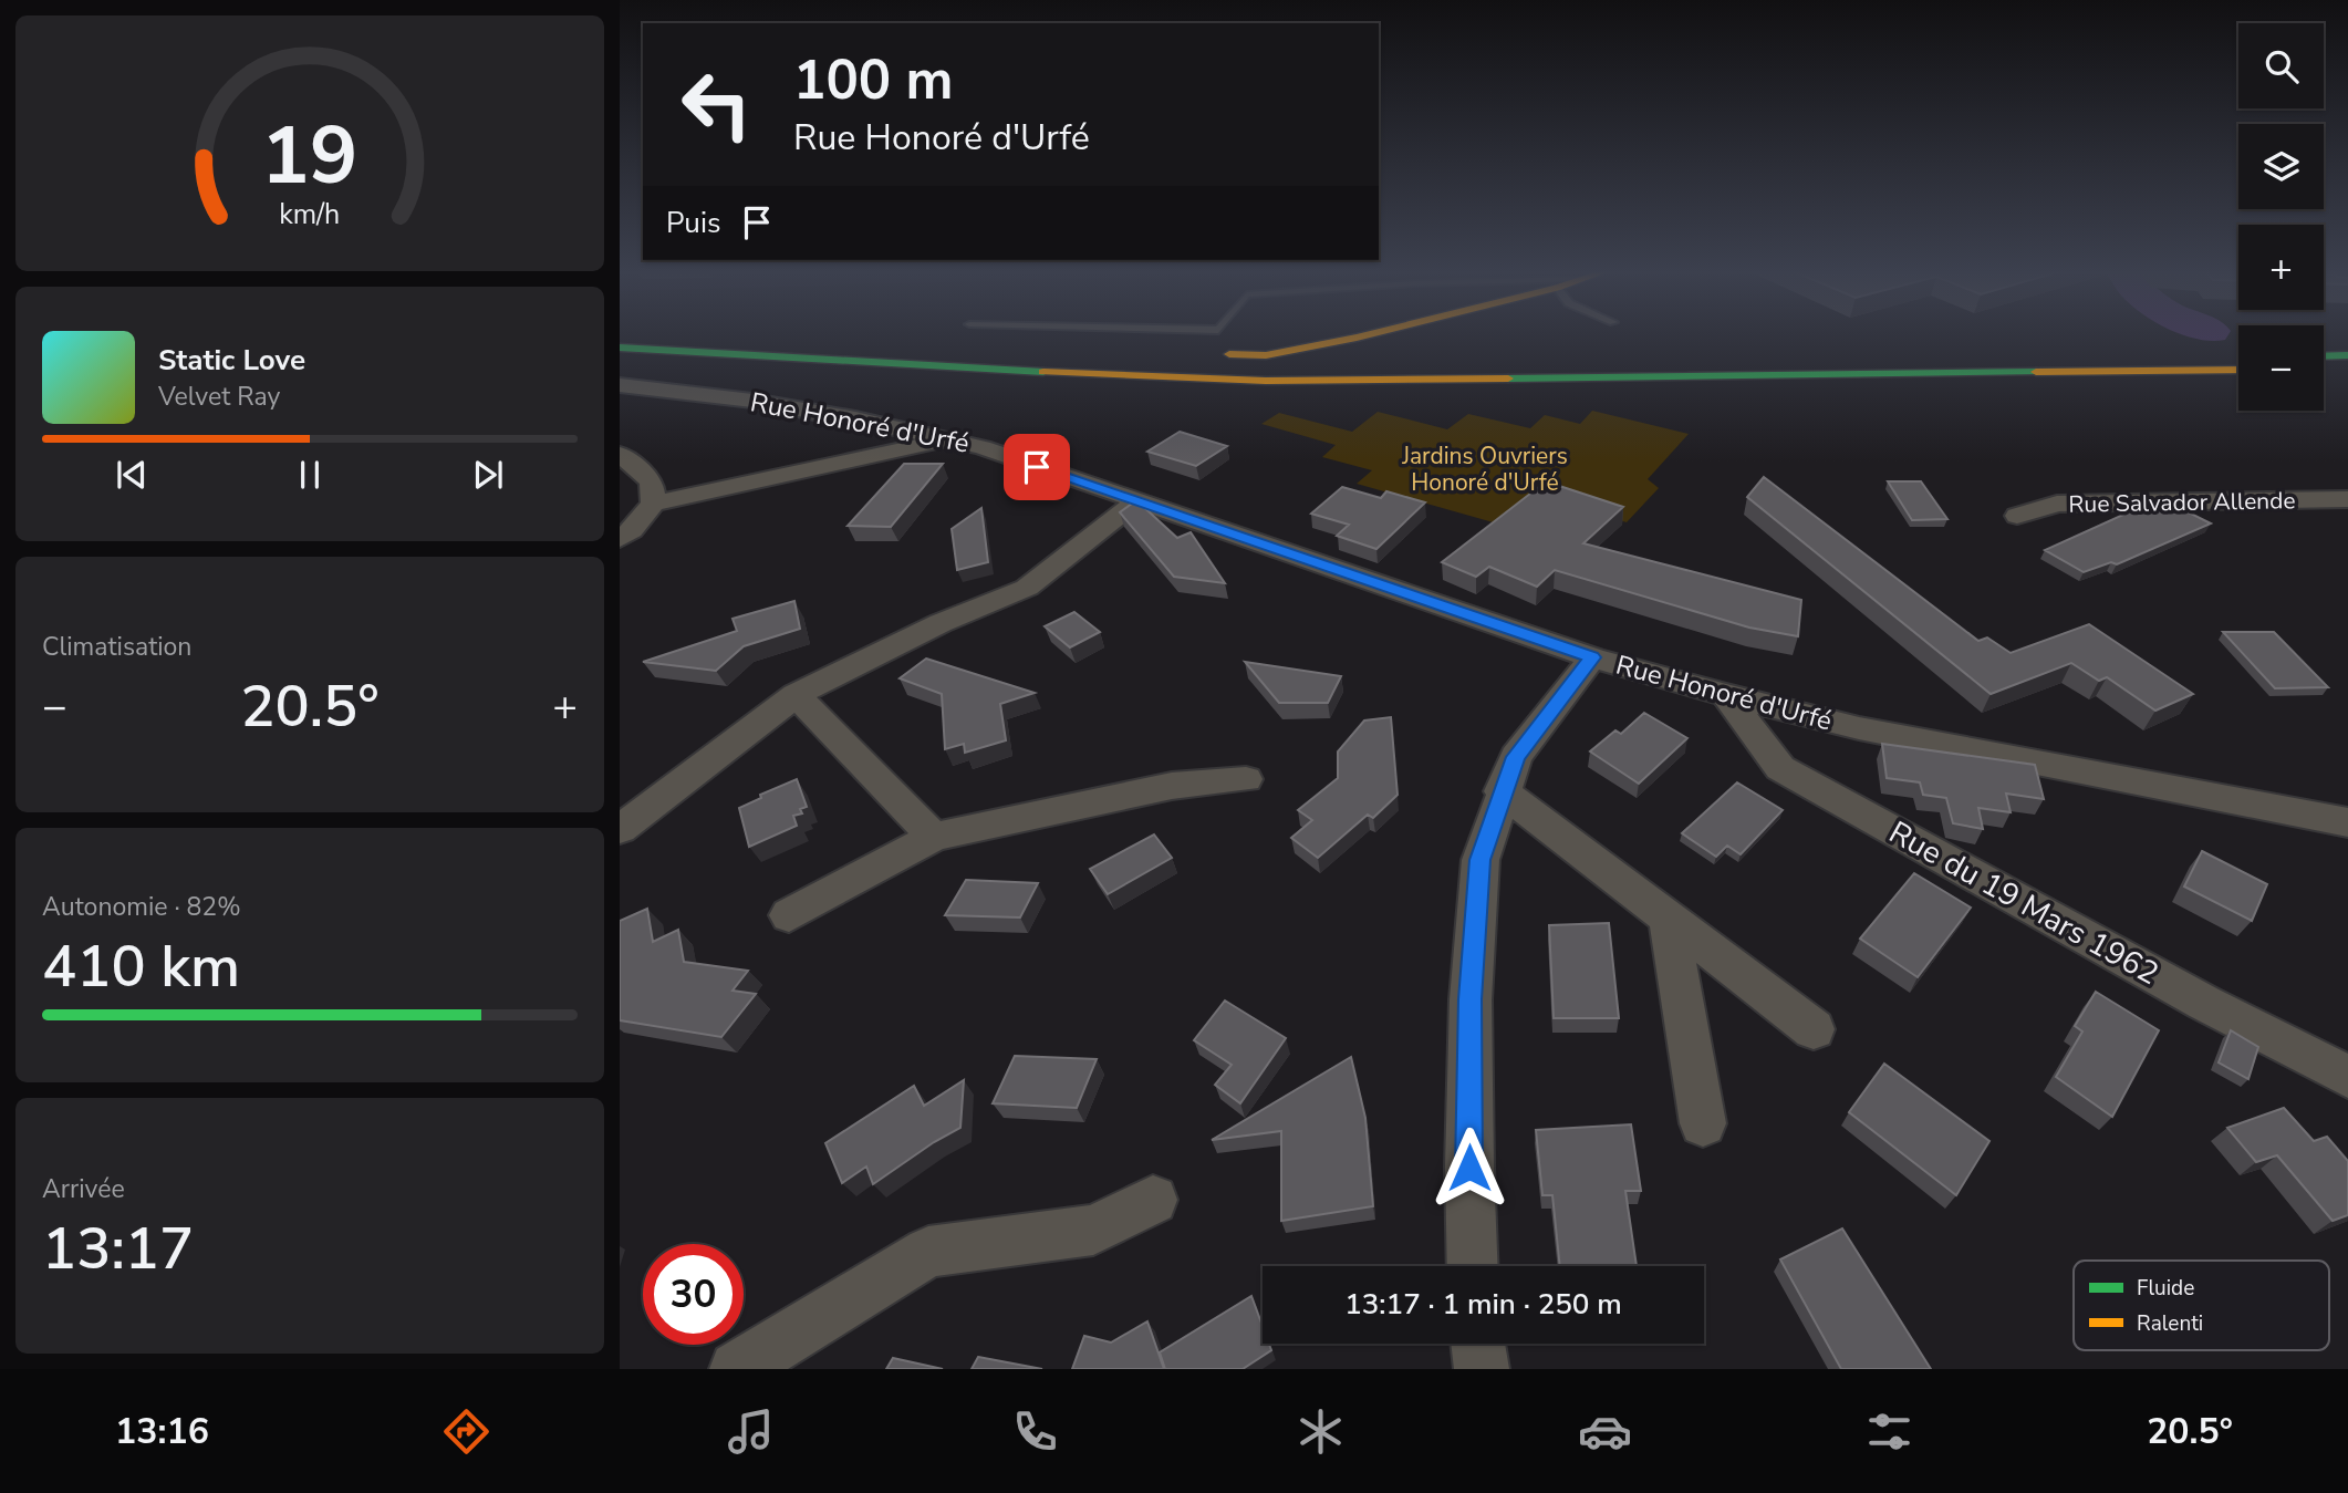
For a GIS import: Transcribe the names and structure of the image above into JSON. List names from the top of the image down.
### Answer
{
  "streets": {
    "street": ["Rue Honoré d'Urfé", "Rue Salvador Allende", "Rue du 19 Mars 1962"]
  },
  "crossings": [
    ["Rue Honoré d'Urfé", "Rue du 19 Mars 1962"]
  ],
  "parks": ["Jardins Ouvriers Honoré d'Urfé"],
  "legend": ["Fluide", "Ralenti"],
  "page": {
    "map_buttons": ["+", "−"],
    "turn": ["100 m", "Rue Honoré d'Urfé"],
    "then": "Puis",
    "song": ["Static Love", "Velvet Ray"],
    "tile": [
      "Climatisation",
      ["Autonomie · 82%", "410 km"],
      ["Arrivée", "13:17"]
    ],
    "heat": ["−", "20.5°", "+"],
    "limit": "30",
    "trip": "13:17 · 1 min · 250 m",
    "tabs": ["13:16", "20.5°"],
    "gauge": ["19", "km/h"]
  }
}
